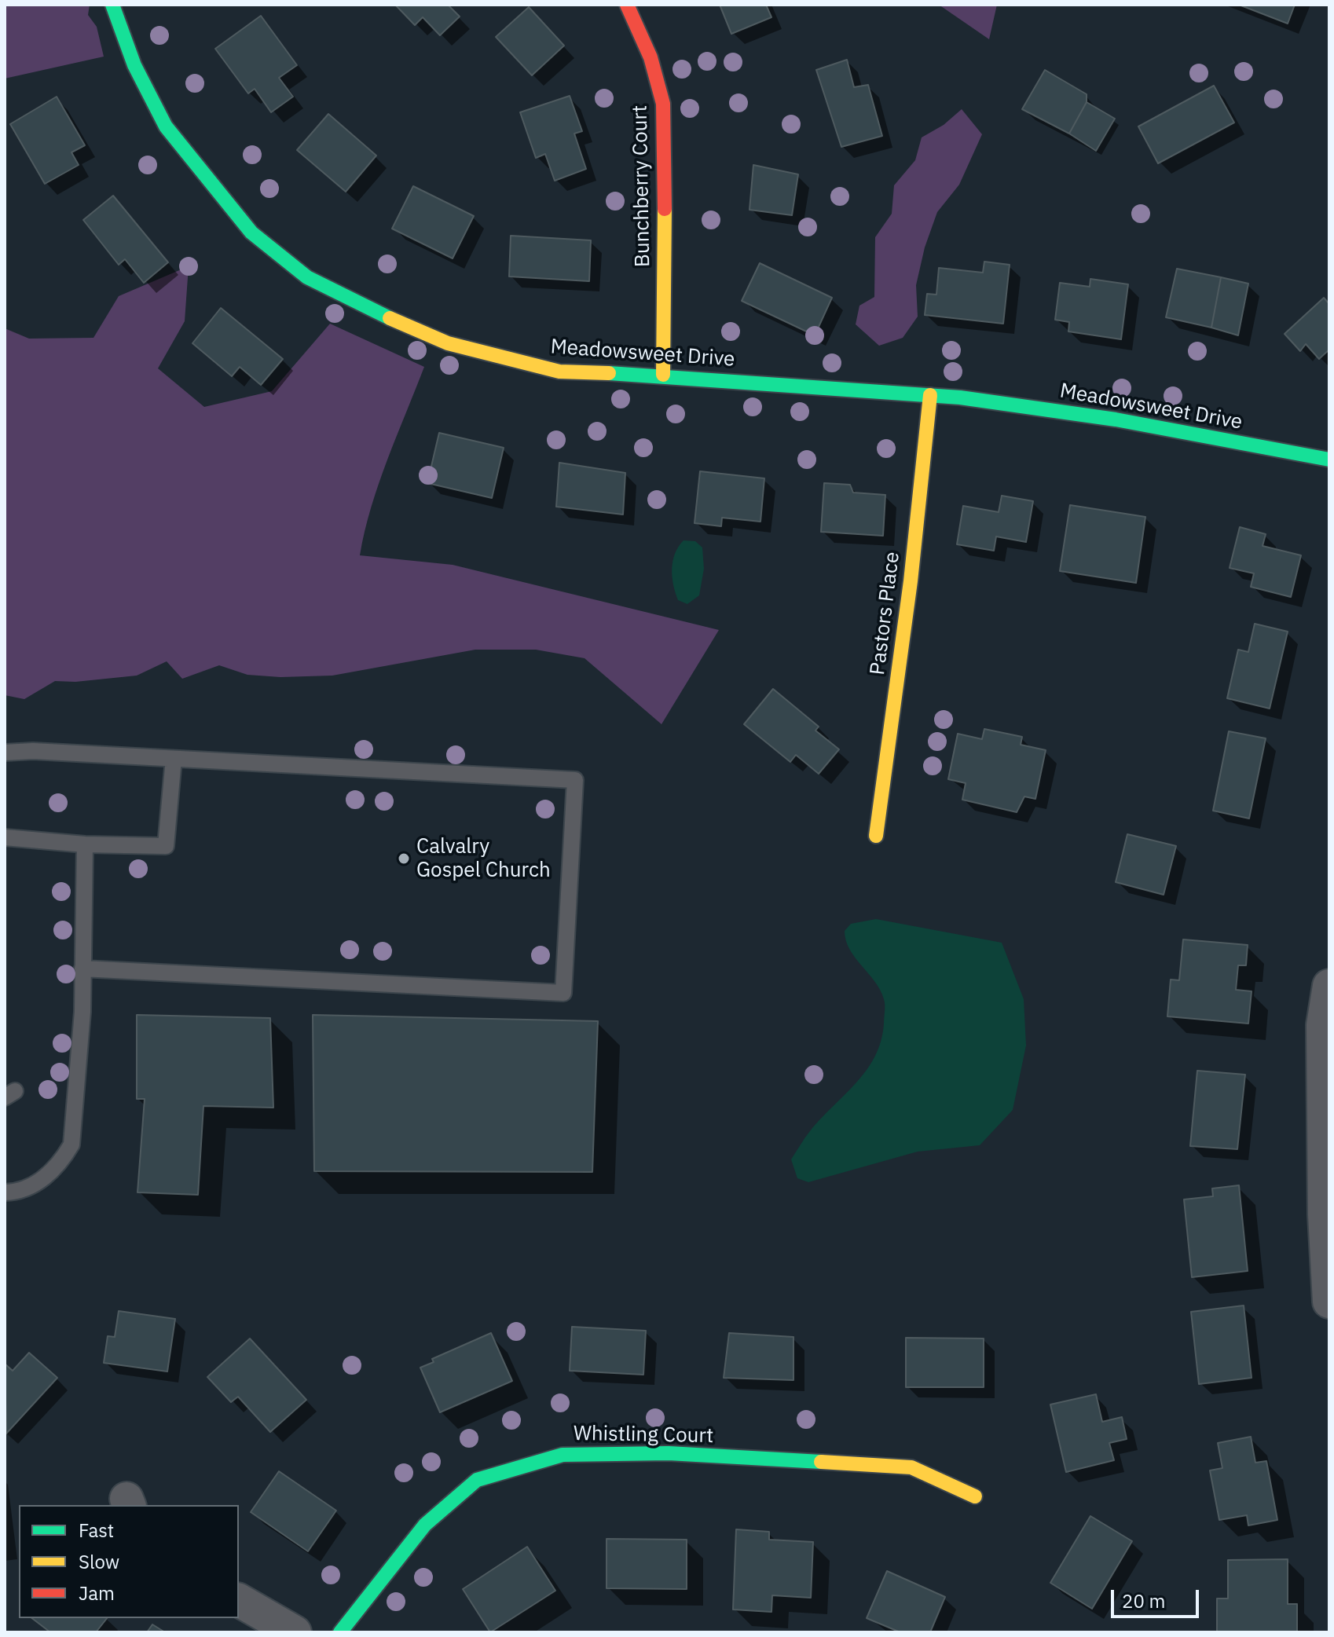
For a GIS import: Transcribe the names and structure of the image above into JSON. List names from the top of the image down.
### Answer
{
  "streets": {
    "street": [
      "Bunchberry Court",
      "Meadowsweet Drive",
      "Pastors Place",
      "Whistling Court"
    ]
  },
  "crossings": [
    ["Bunchberry Court", "Meadowsweet Drive"],
    ["Meadowsweet Drive", "Pastors Place"]
  ],
  "places": ["Calvalry Gospel Church"],
  "legend": ["Fast", "Slow", "Jam"],
  "scale_bar": "20 m"
}
